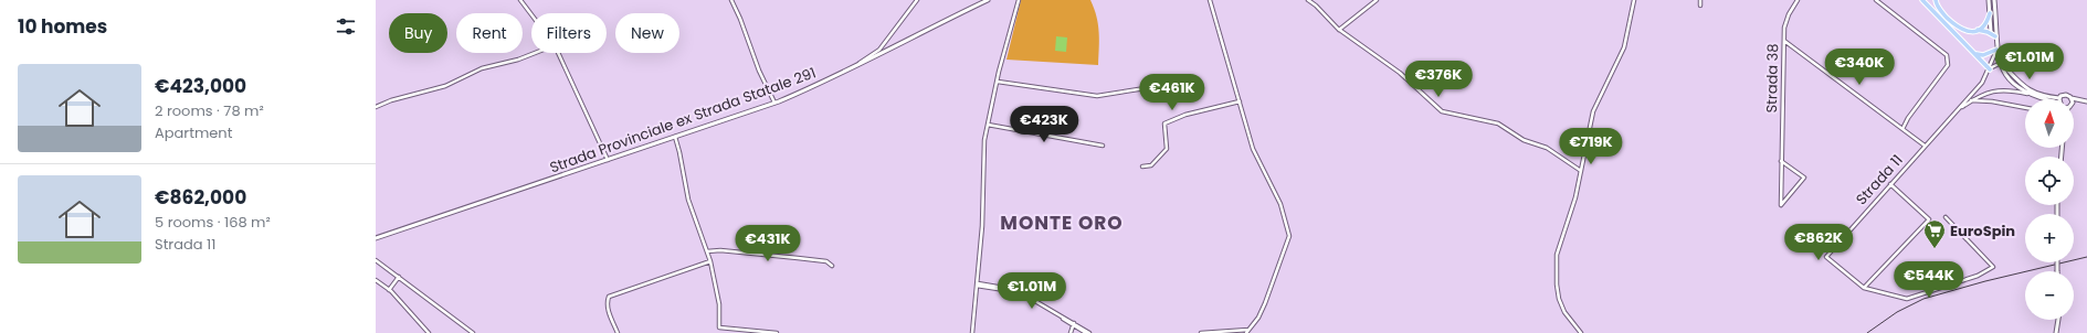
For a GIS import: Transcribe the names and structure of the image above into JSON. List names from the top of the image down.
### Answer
{
  "streets": {
    "street": ["Strada 38", "Strada Provinciale ex Strada Statale 291", "Strada 11"]
  },
  "districts": ["MONTE ORO"],
  "places": {
    "supermarket": ["EuroSpin"]
  },
  "north": "top",
  "page": {
    "heading": "10 homes",
    "chip": [
      "Buy",
      "Rent",
      "Filters",
      "New"
    ],
    "price": [
      "€1.01M",
      "€340K",
      "€376K",
      "€461K",
      "€423K",
      "€719K",
      "€862K",
      "€431K",
      "€544K",
      "€1.01M"
    ],
    "list": [
      {
        "name": "€423,000",
        "note": "2 rooms · 78 m² · Apartment"
      },
      {
        "name": "€862,000",
        "note": "5 rooms · 168 m² · Strada 11"
      }
    ],
    "map_buttons": ["+", "−"]
  }
}
